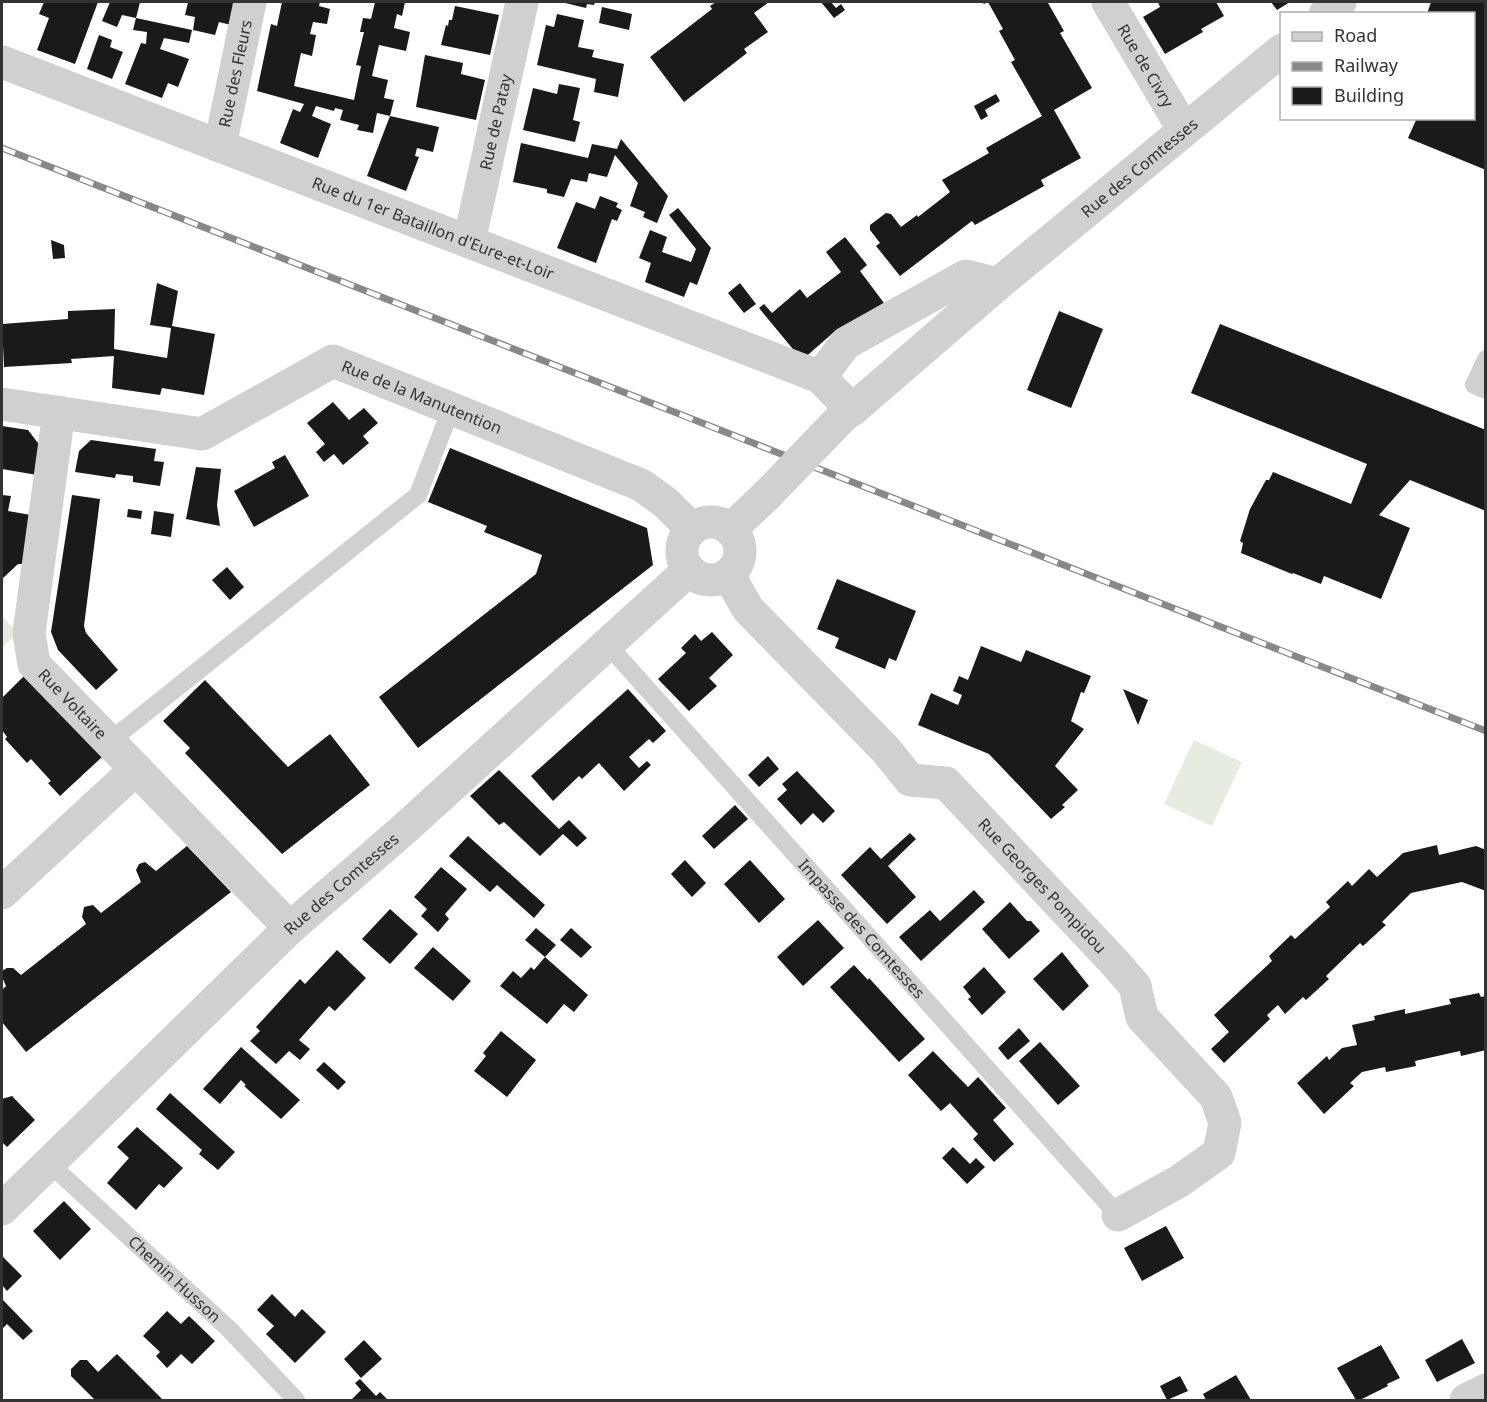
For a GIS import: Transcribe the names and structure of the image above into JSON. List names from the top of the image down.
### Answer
{
  "streets": {
    "street": [
      "Rue de Civry",
      "Rue des Fleurs",
      "Rue de Patay",
      "Rue des Comtesses",
      "Rue du 1er Bataillon d'Eure-et-Loir",
      "Rue de la Manutention",
      "Rue Voltaire",
      "Rue Georges Pompidou"
    ],
    "lane": ["Impasse des Comtesses", "Chemin Husson"]
  },
  "crossings": [
    ["Rue de Civry", "Rue des Comtesses"],
    ["Rue des Fleurs", "Rue du 1er Bataillon d'Eure-et-Loir"],
    ["Rue de Patay", "Rue du 1er Bataillon d'Eure-et-Loir"],
    ["Rue des Comtesses", "Rue du 1er Bataillon d'Eure-et-Loir"],
    ["Rue des Comtesses", "Rue de la Manutention"],
    ["Rue des Comtesses", "Rue Voltaire"],
    ["Rue des Comtesses", "Rue Georges Pompidou"],
    ["Rue des Comtesses", "Impasse des Comtesses"],
    ["Rue des Comtesses", "Chemin Husson"],
    ["Rue de la Manutention", "Rue Voltaire"],
    ["Rue de la Manutention", "Rue Georges Pompidou"],
    ["Rue Georges Pompidou", "Impasse des Comtesses"]
  ],
  "legend": ["Road", "Railway", "Building"]
}
